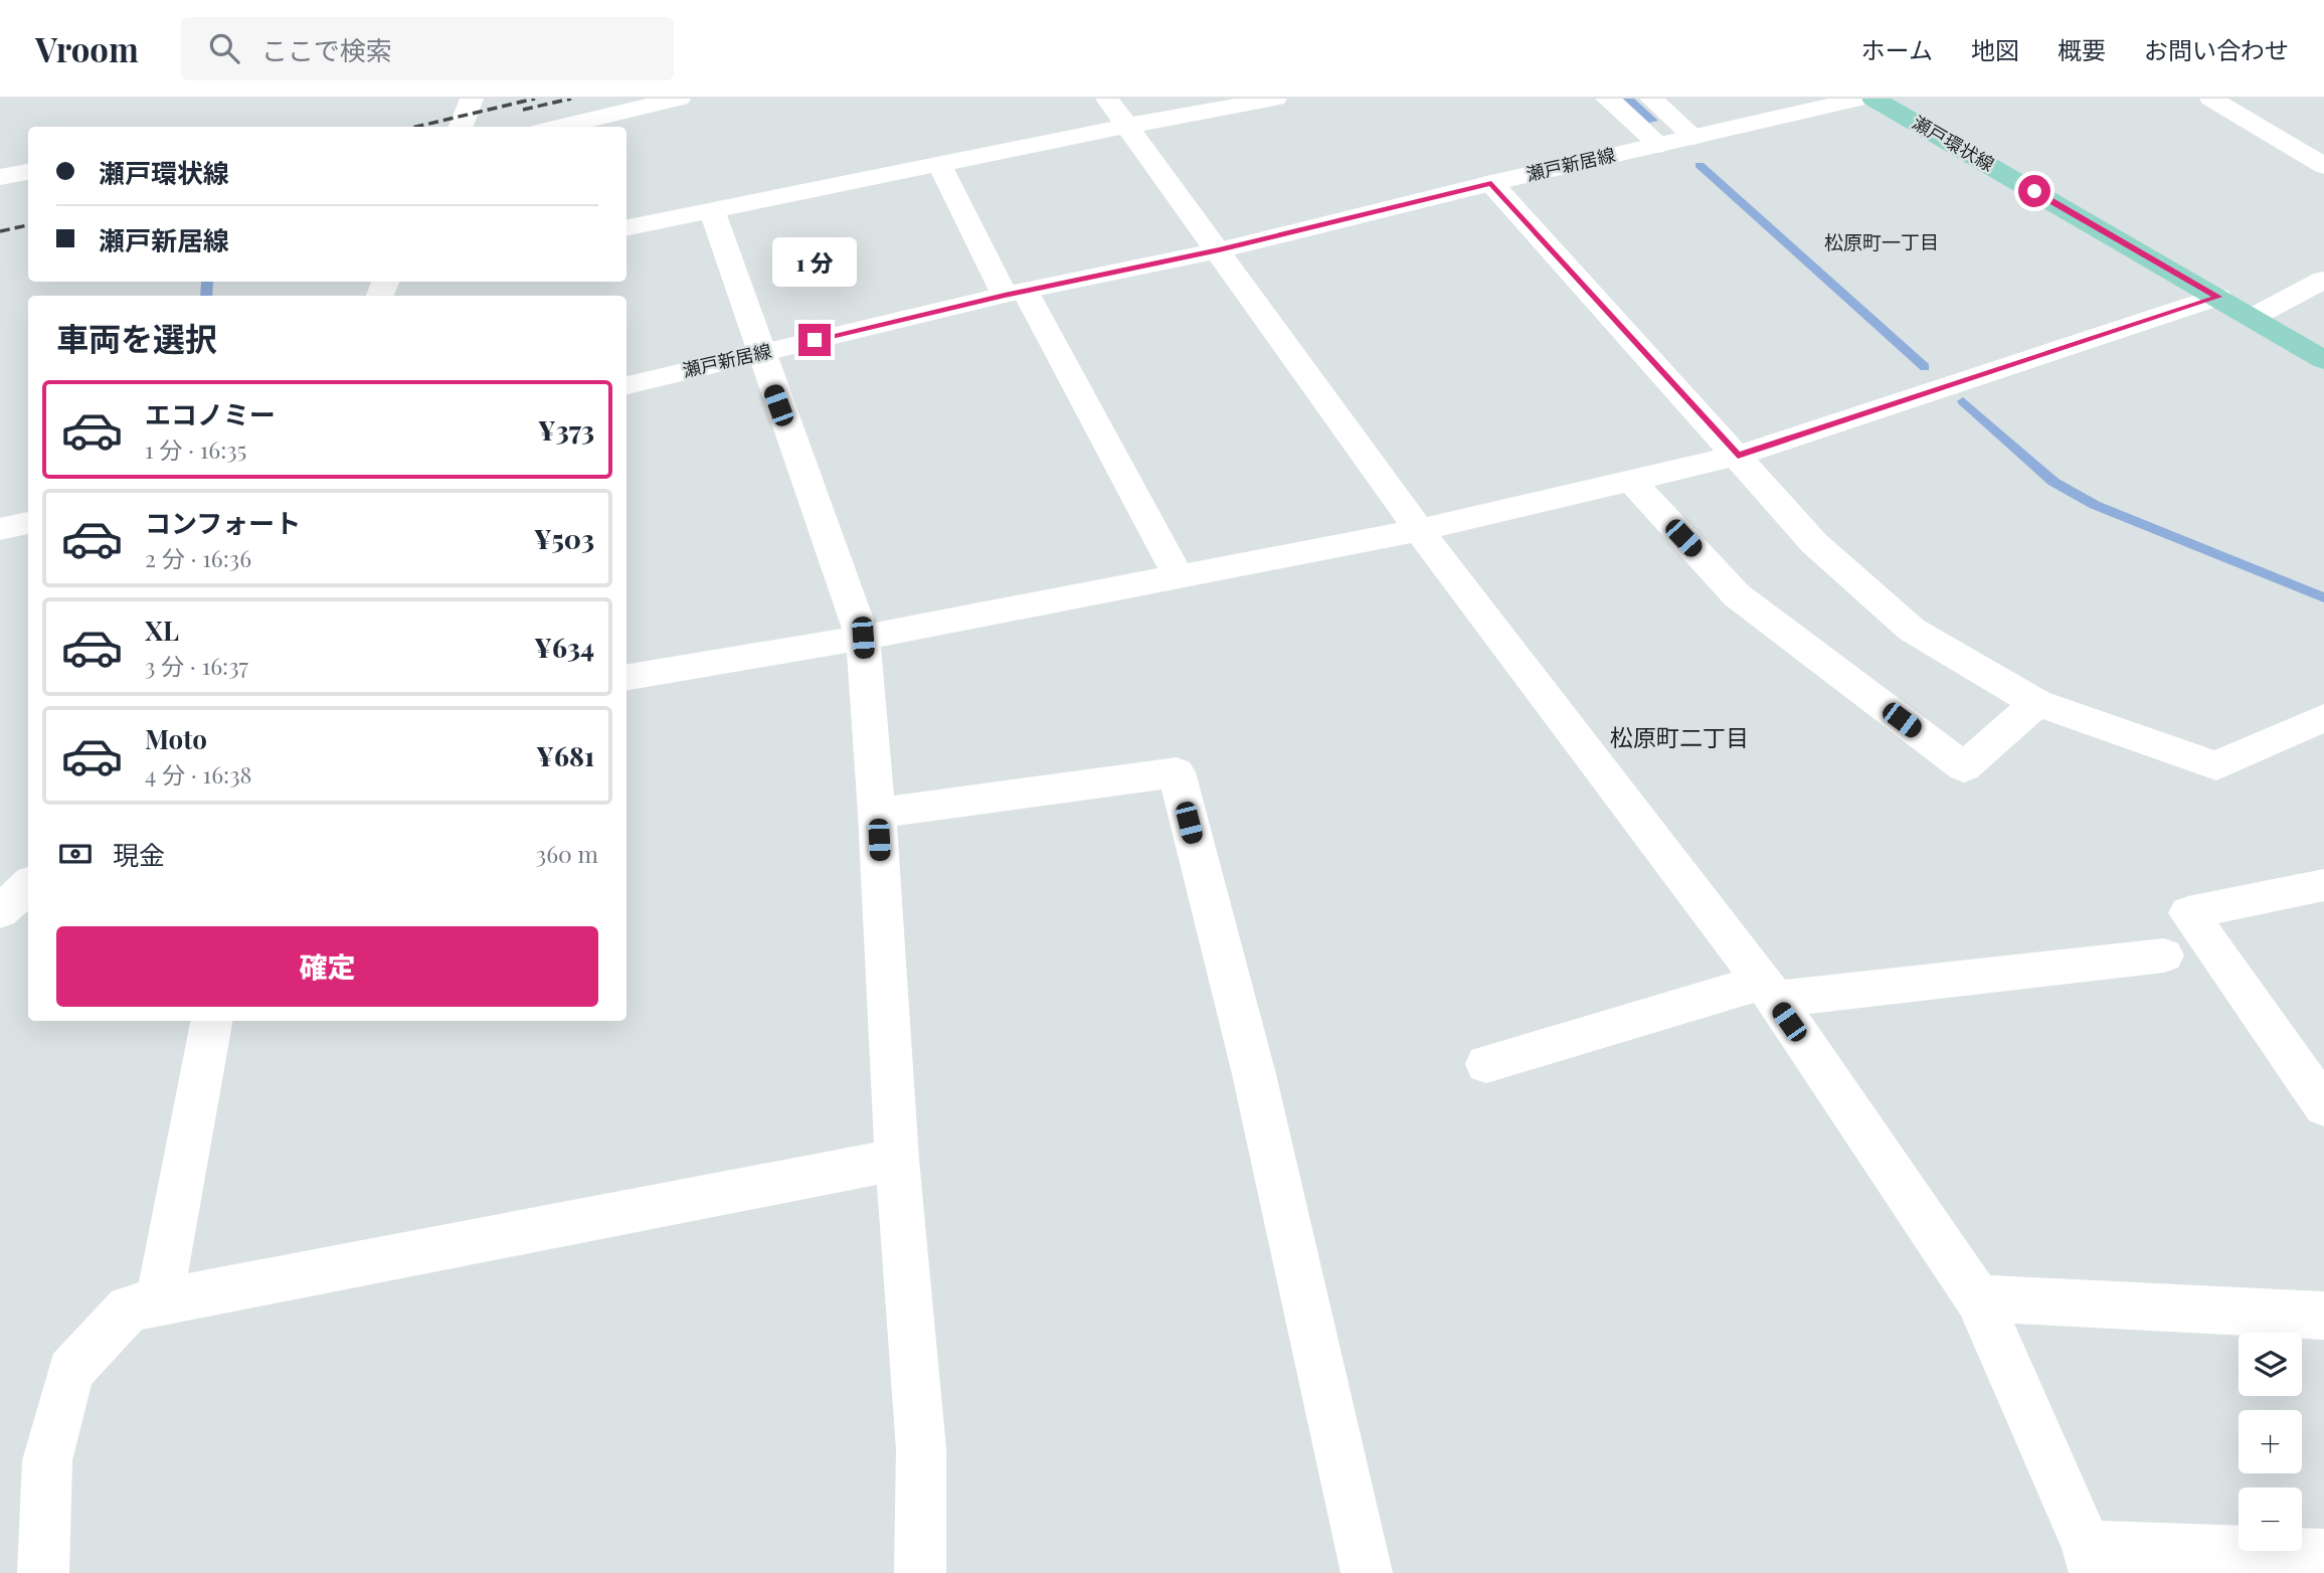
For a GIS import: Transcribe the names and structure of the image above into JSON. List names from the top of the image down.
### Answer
{
  "streets": {
    "main road": ["瀬戸環状線"],
    "street": ["瀬戸新居線"]
  },
  "districts": ["松原町一丁目", "松原町二丁目"],
  "page": {
    "header": "Vroom",
    "search": "ここで検索",
    "nav": [
      "ホーム",
      "地図",
      "概要",
      "お問い合わせ"
    ],
    "banner": ["瀬戸環状線", "瀬戸新居線"],
    "bubble": "1 分",
    "heading": "車両を選択",
    "list": [
      {
        "name": "エコノミー",
        "note": "1 分 · 16:35",
        "value": "¥373"
      },
      {
        "name": "コンフォート",
        "note": "2 分 · 16:36",
        "value": "¥503"
      },
      {
        "name": "XL",
        "note": "3 分 · 16:37",
        "value": "¥634"
      },
      {
        "name": "Moto",
        "note": "4 分 · 16:38",
        "value": "¥681"
      }
    ],
    "pay": ["現金", "360 m"],
    "buttons": "確定",
    "map_buttons": ["+", "−"]
  }
}
